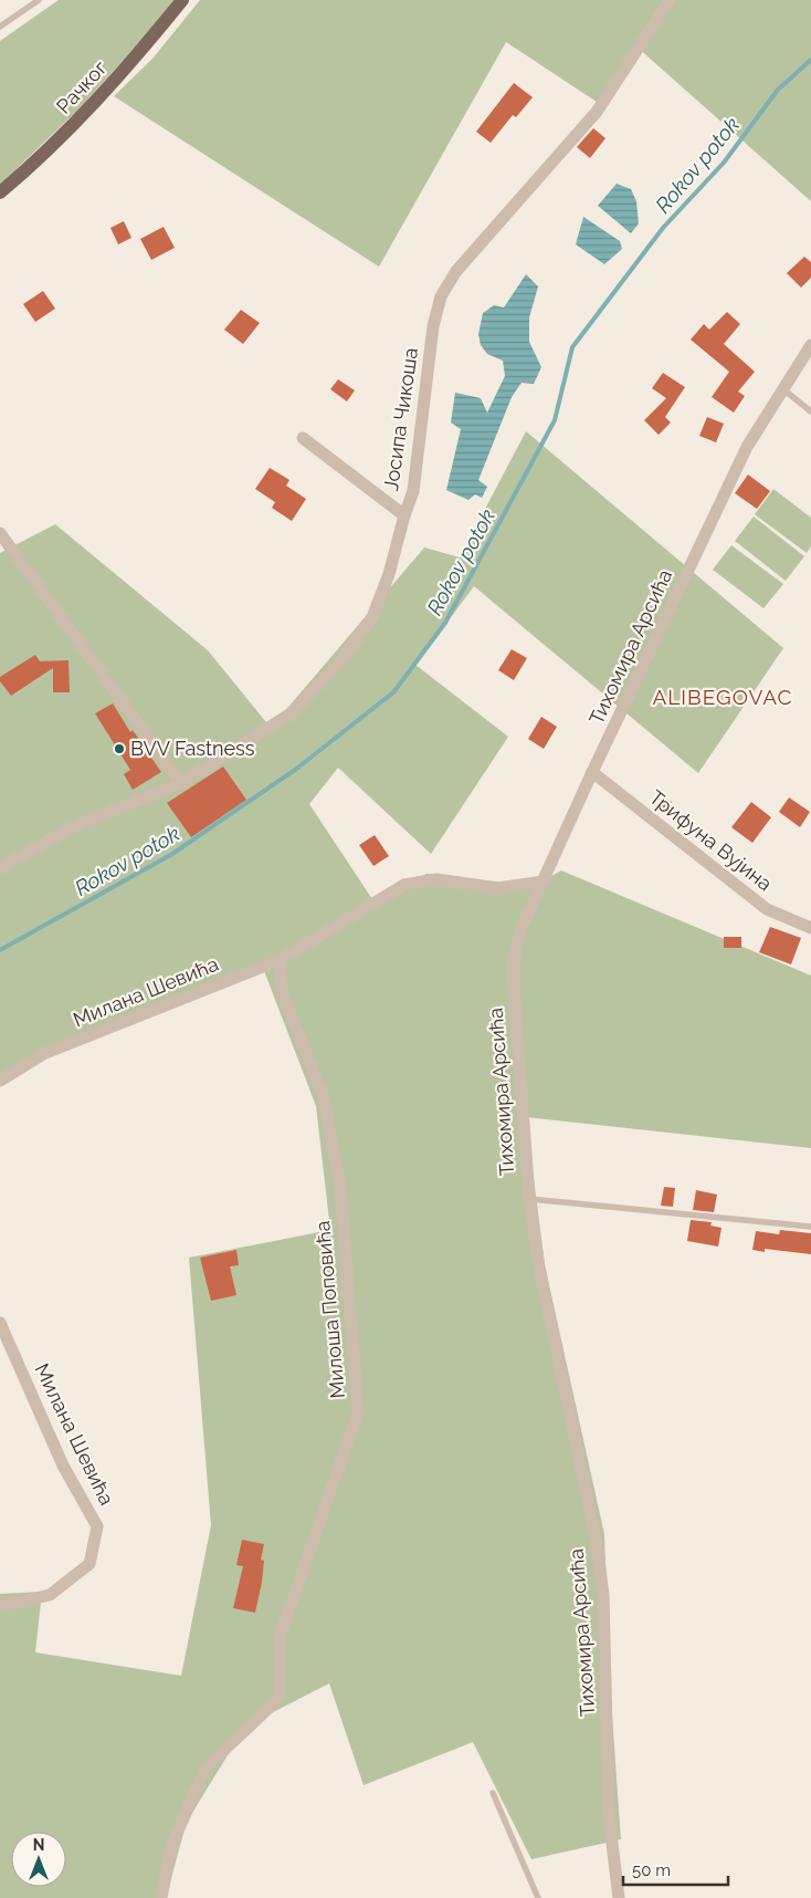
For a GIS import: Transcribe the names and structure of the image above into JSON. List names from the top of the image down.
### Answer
{
  "streets": {
    "main road": ["Рачког"],
    "street": [
      "Јосипа Чикоша",
      "Тихомира Арсића",
      "Трифуна Вујина",
      "Милана Шевића",
      "Милоша Поповића"
    ]
  },
  "crossings": [
    ["Тихомира Арсића", "Трифуна Вујина"],
    ["Милана Шевића", "Милоша Поповића"]
  ],
  "districts": ["ALIBEGOVAC"],
  "water": ["Rokov potok"],
  "places": ["BVV Fastness"],
  "scale_bar": "50 m",
  "north": "top"
}
